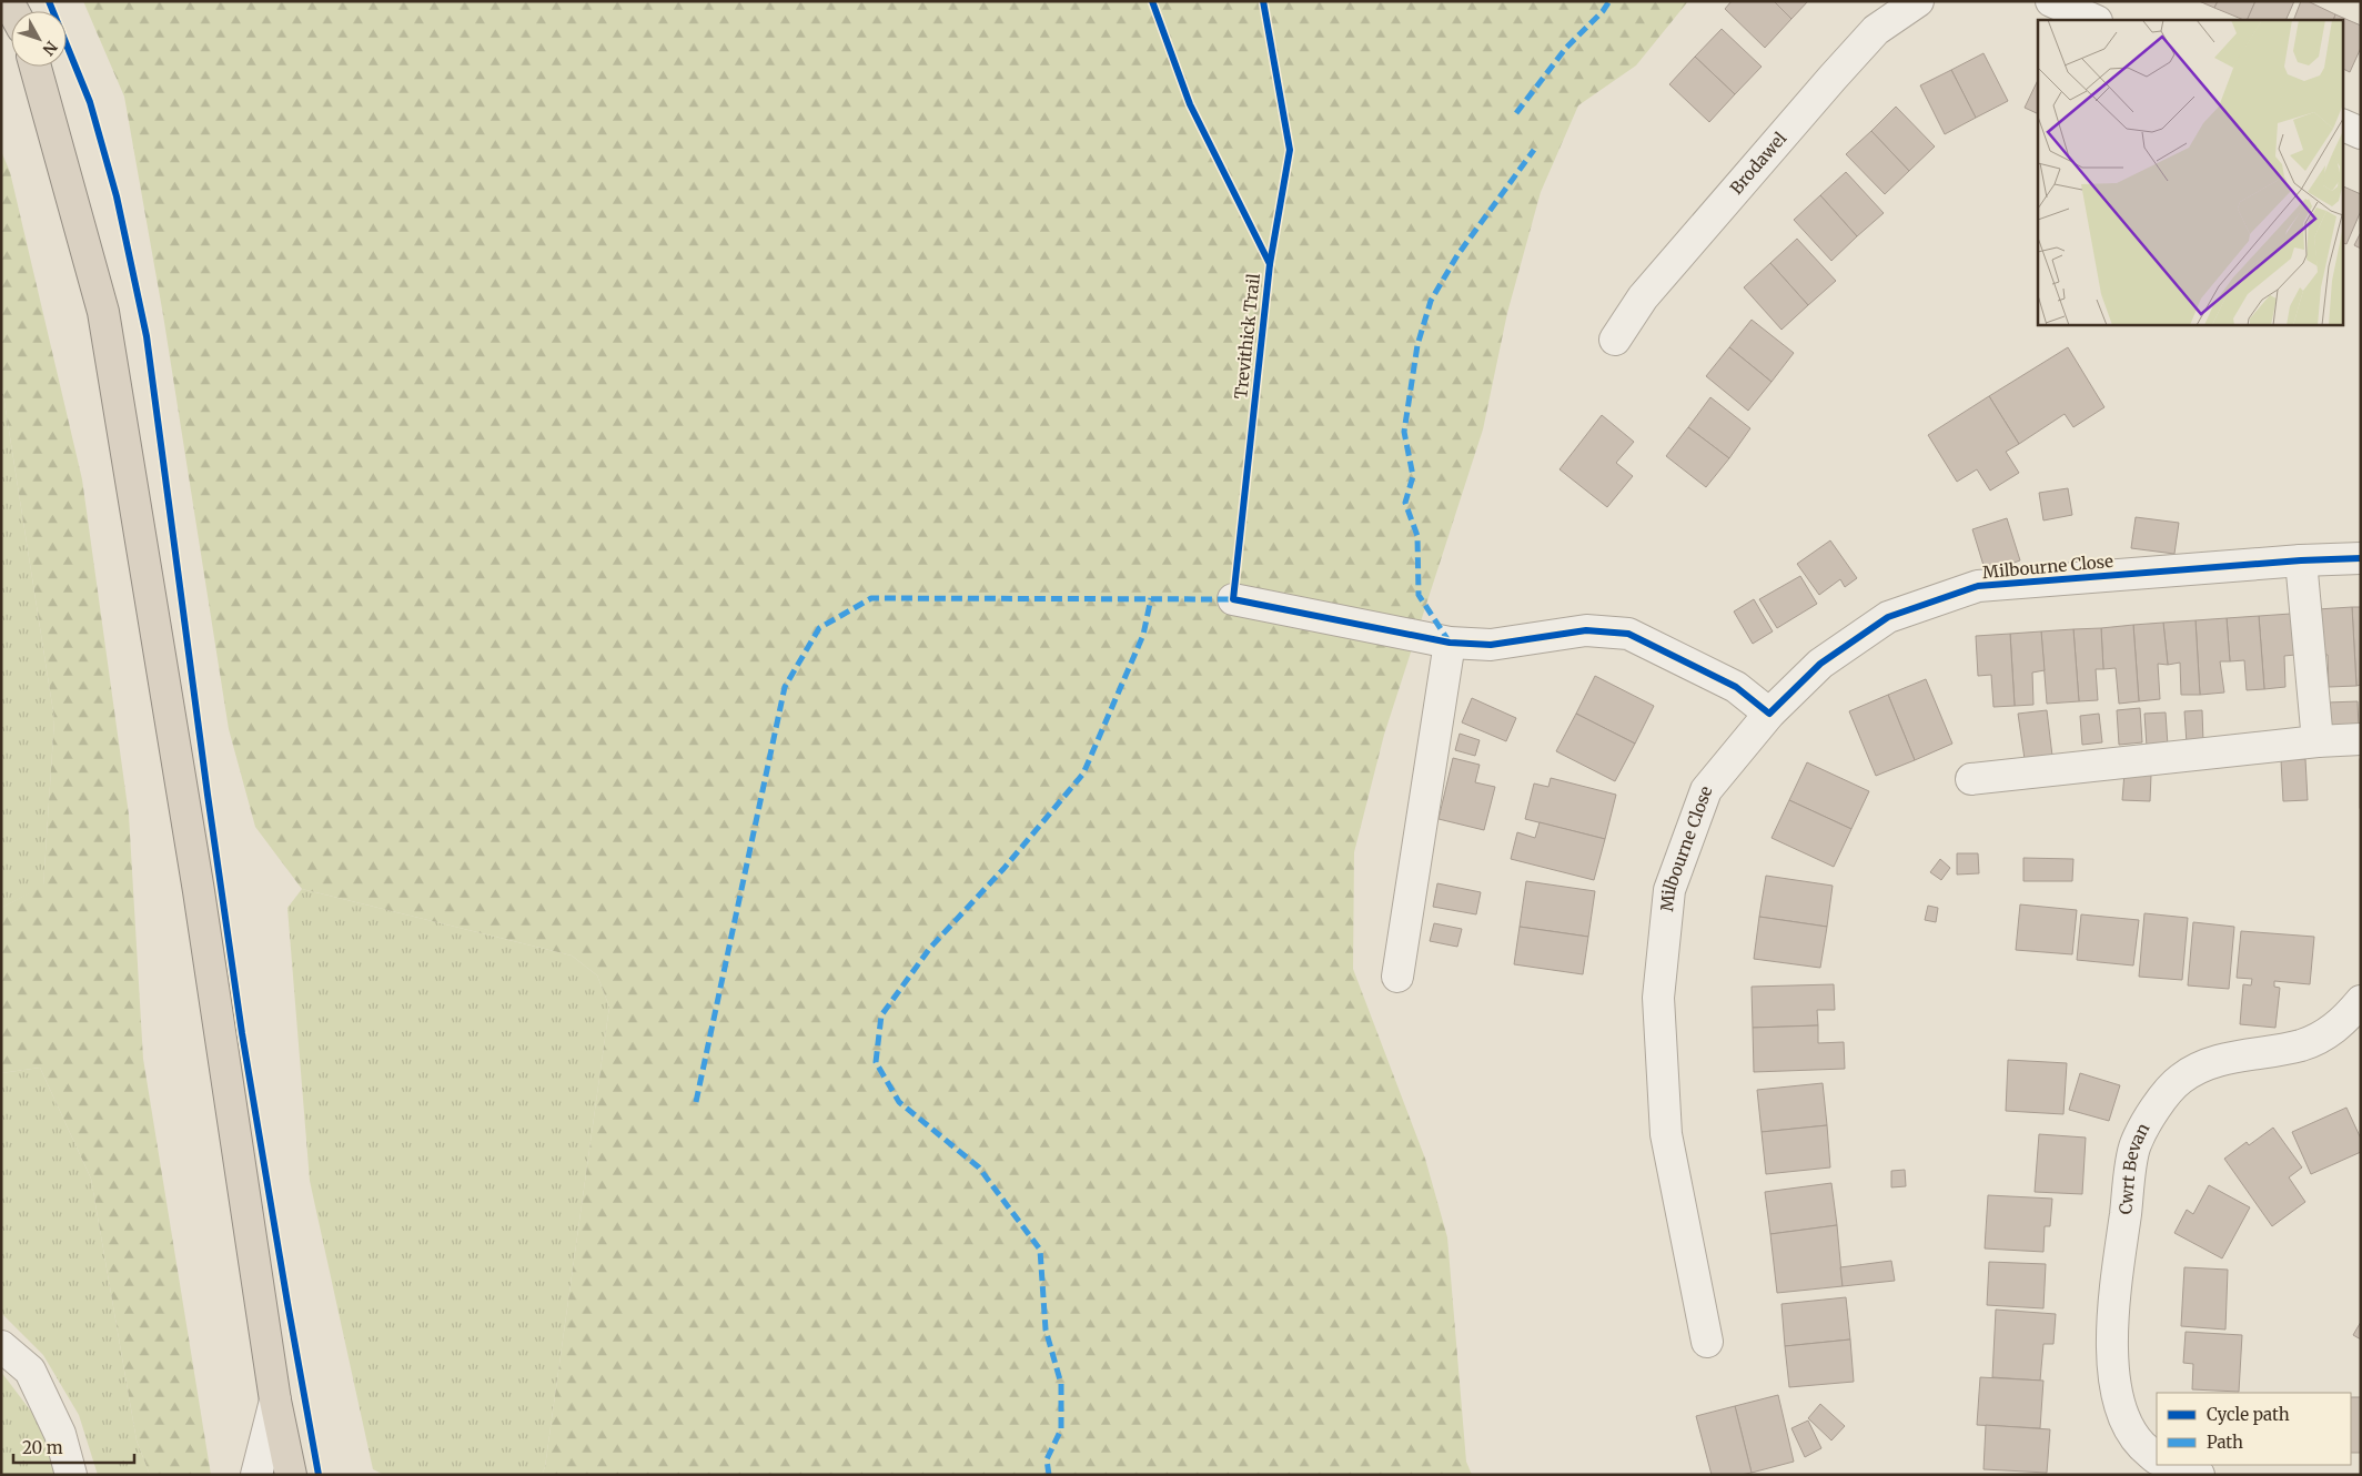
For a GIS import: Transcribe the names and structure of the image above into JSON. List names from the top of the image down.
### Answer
{
  "streets": {
    "street": ["Brodawel", "Milbourne Close", "Cwrt Bevan"],
    "cycle path": ["Trevithick Trail"]
  },
  "legend": ["Cycle path", "Path"],
  "scale_bar": "20 m",
  "north": "bottom right"
}
